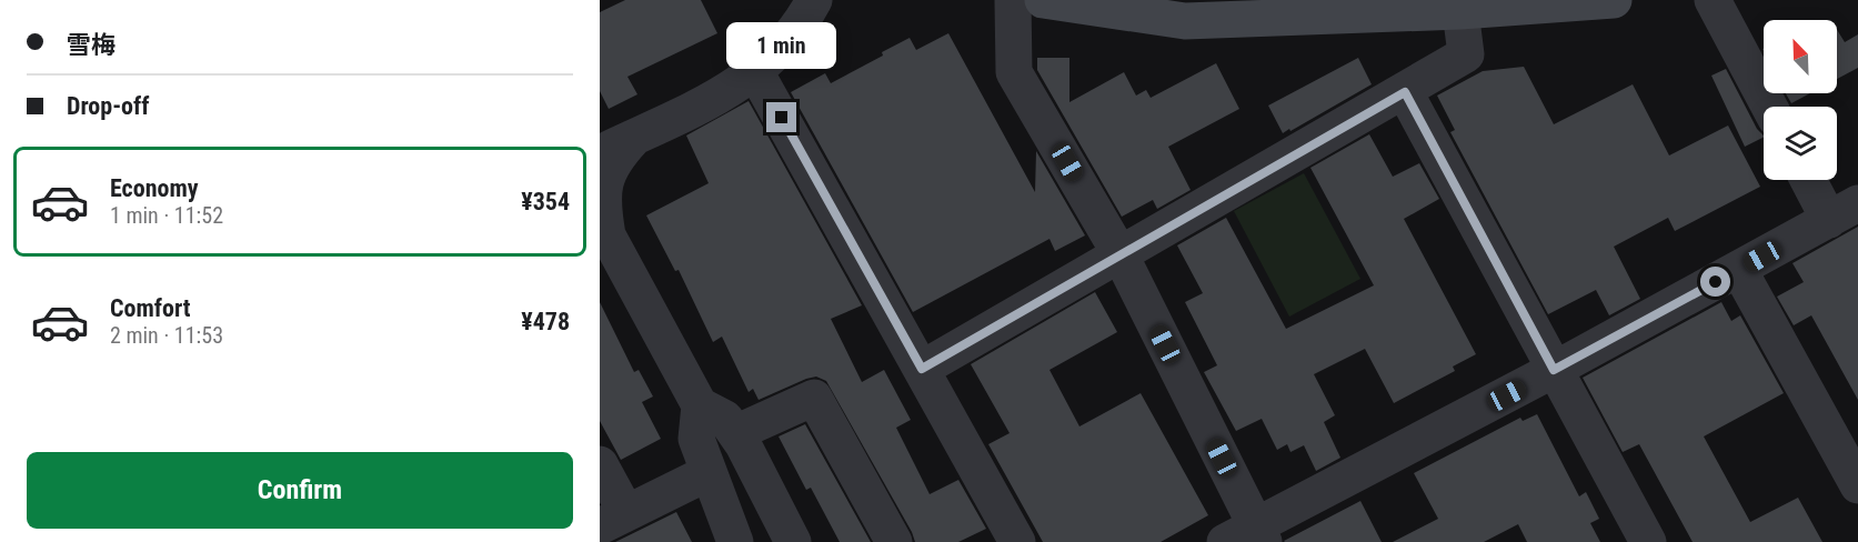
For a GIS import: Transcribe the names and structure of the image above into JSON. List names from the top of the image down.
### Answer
{
  "north": "top left",
  "page": {
    "banner": ["雪梅", "Drop-off"],
    "bubble": "1 min",
    "list": [
      {
        "name": "Economy",
        "note": "1 min · 11:52",
        "value": "¥354"
      },
      {
        "name": "Comfort",
        "note": "2 min · 11:53",
        "value": "¥478"
      }
    ],
    "buttons": "Confirm"
  }
}
